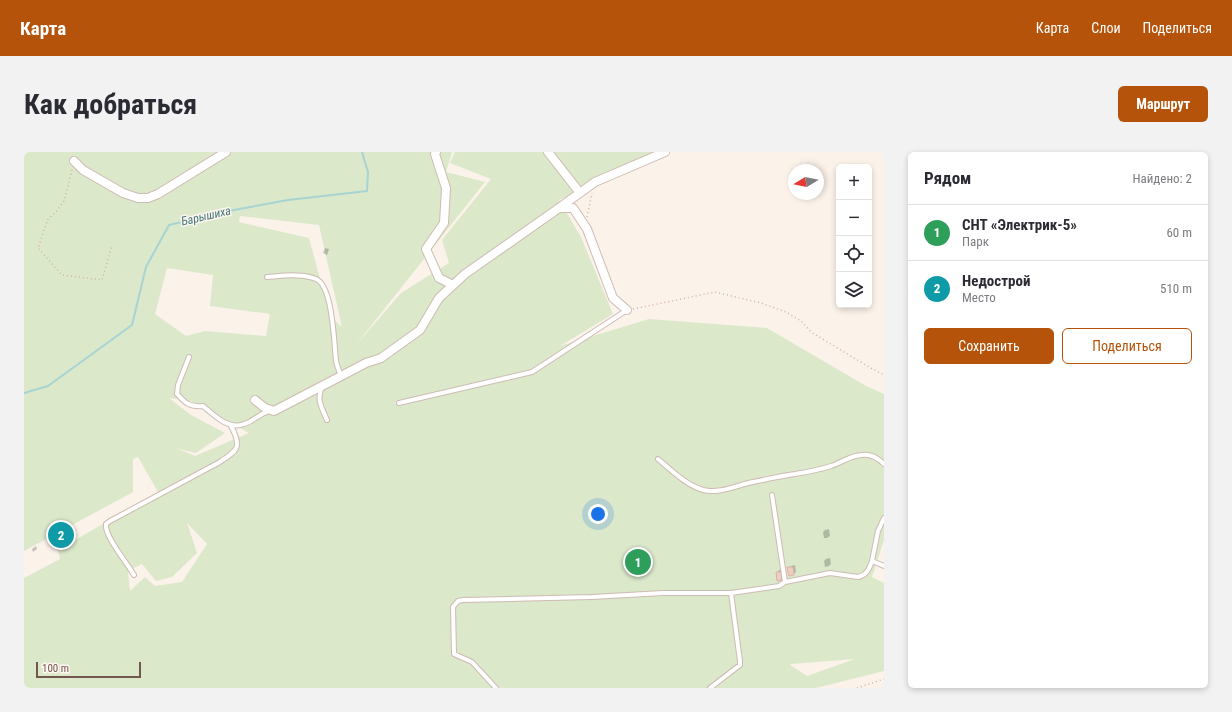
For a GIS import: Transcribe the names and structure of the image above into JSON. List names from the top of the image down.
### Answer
{
  "water": ["Барышиха"],
  "scale_bar": "100 m",
  "north": "left",
  "page": {
    "header": "Карта",
    "nav": ["Карта", "Слои", "Поделиться"],
    "buttons": [
      "Маршрут",
      ["Сохранить", "Поделиться"]
    ],
    "title": "Как добраться",
    "heading": ["Рядом", "Найдено: 2"],
    "map_buttons": ["+", "−"],
    "list": [
      {
        "mark": "1",
        "name": "СНТ «Электрик-5»",
        "note": "Парк",
        "value": "60 m"
      },
      {
        "mark": "2",
        "name": "Недострой",
        "note": "Место",
        "value": "510 m"
      }
    ],
    "pins": ["2", "1"],
    "scale": "100 m"
  }
}
